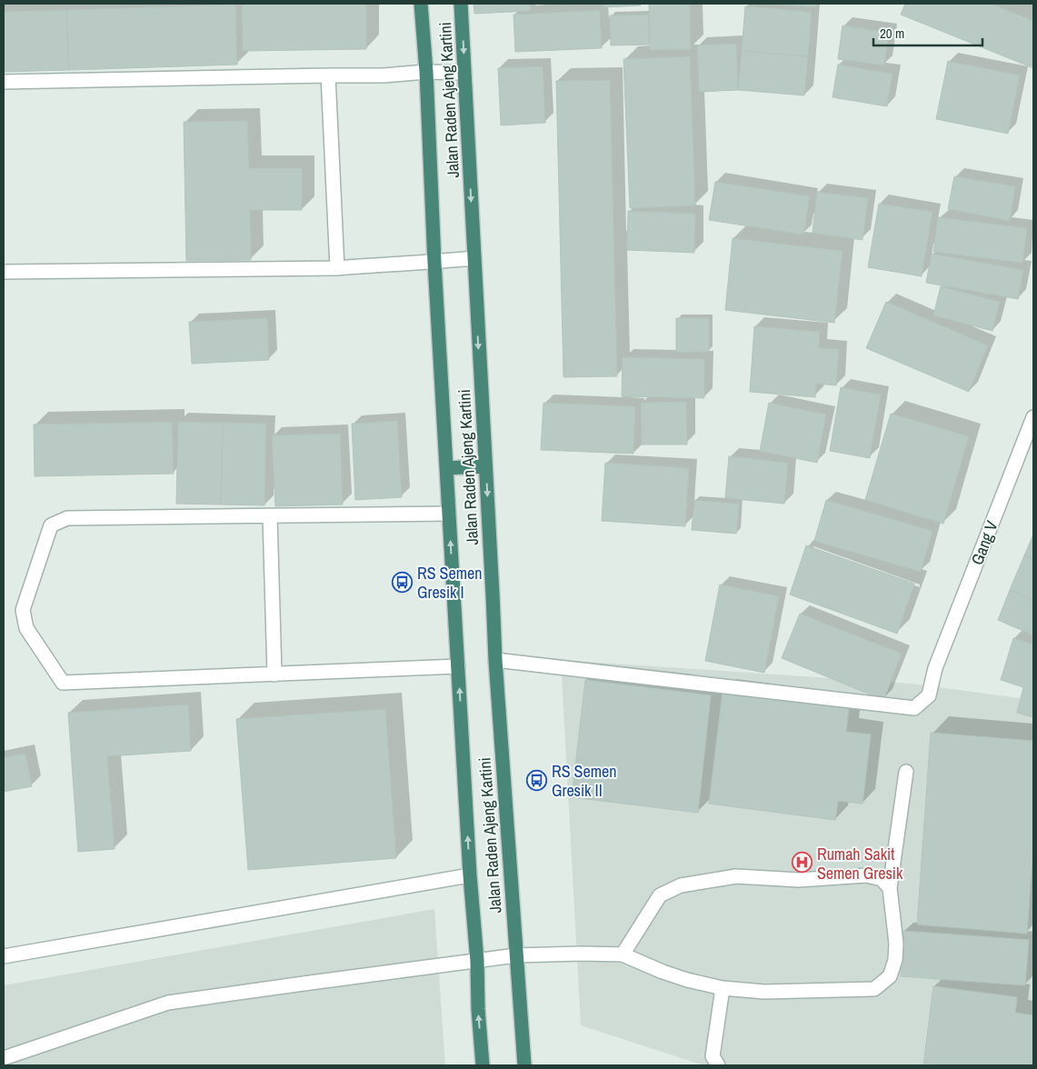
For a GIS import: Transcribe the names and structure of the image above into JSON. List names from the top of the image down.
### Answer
{
  "streets": {
    "highway": ["Jalan Raden Ajeng Kartini"],
    "street": ["Gang V"]
  },
  "crossings": [
    ["Jalan Raden Ajeng Kartini", "Gang V"]
  ],
  "places": {
    "bus stop": ["RS Semen Gresik I", "RS Semen Gresik II"],
    "hospital": ["Rumah Sakit Semen Gresik"]
  },
  "scale_bar": "20 m"
}
